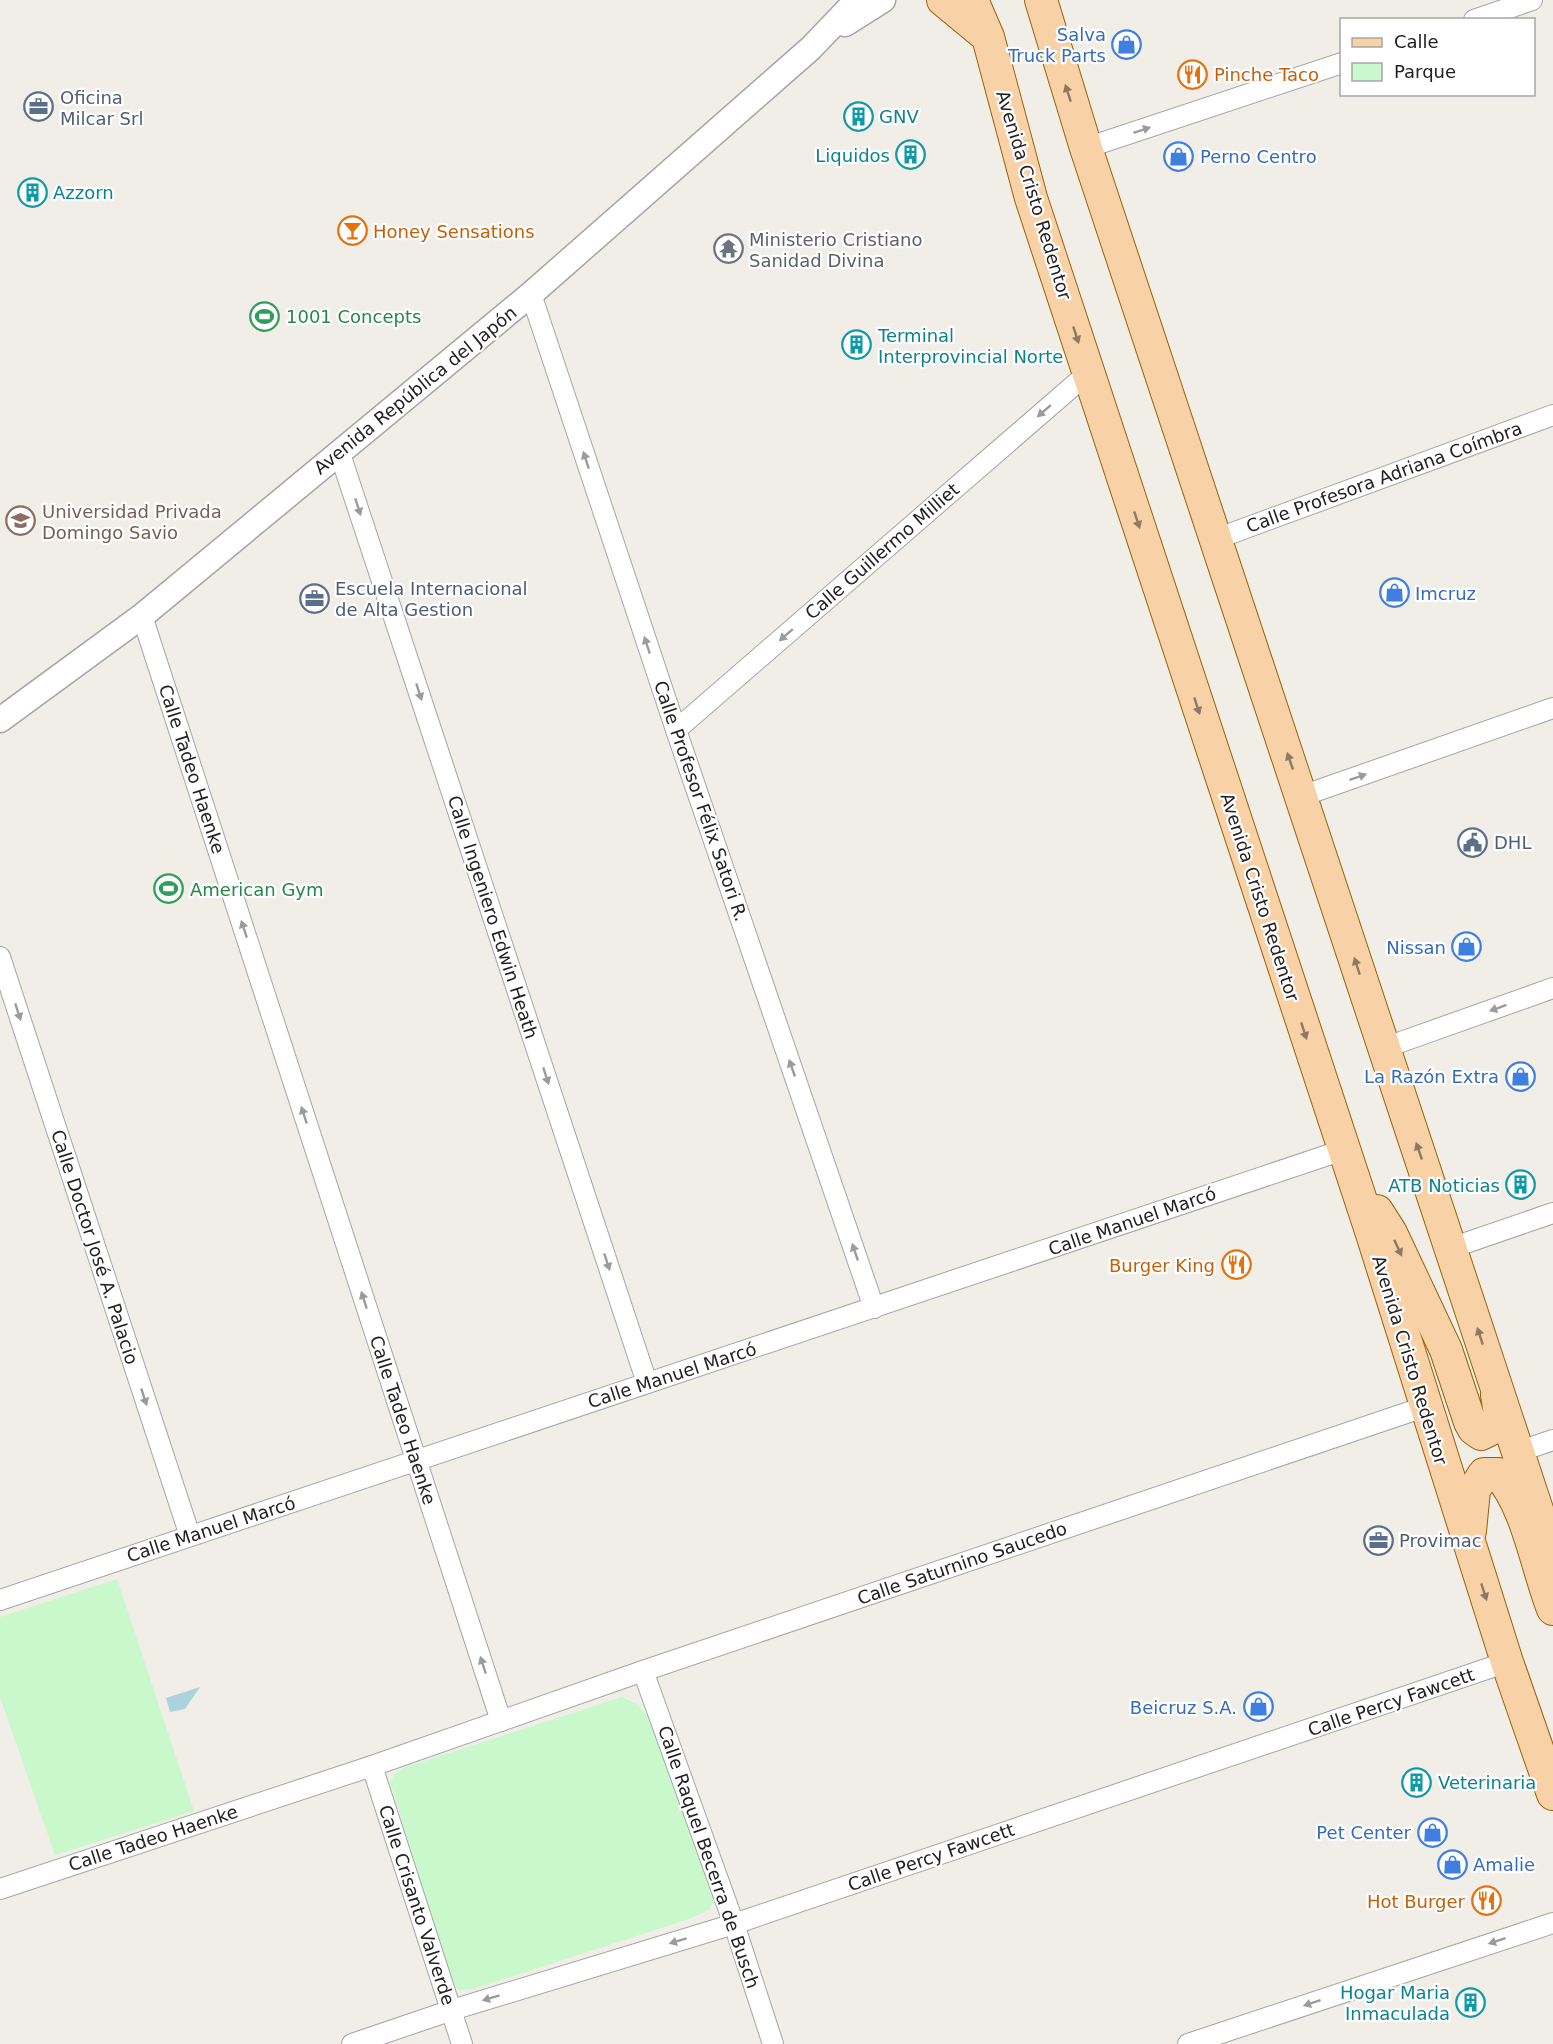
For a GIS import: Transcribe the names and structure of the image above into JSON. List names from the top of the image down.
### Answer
{
  "streets": {
    "main road": ["Avenida Cristo Redentor"],
    "street": [
      "Avenida República del Japón",
      "Calle Profesora Adriana Coímbra",
      "Calle Guillermo Milliet",
      "Calle Tadeo Haenke",
      "Calle Profesor Félix Satori R.",
      "Calle Ingeniero Edwin Heath",
      "Calle Manuel Marcó",
      "Calle Doctor José A. Palacio",
      "Calle Saturnino Saucedo",
      "Calle Percy Fawcett",
      "Calle Raquel Becerra de Busch",
      "Calle Crisanto Valverde"
    ]
  },
  "crossings": [
    ["Avenida Cristo Redentor", "Calle Guillermo Milliet"],
    ["Avenida Cristo Redentor", "Calle Manuel Marcó"],
    ["Avenida Cristo Redentor", "Calle Saturnino Saucedo"],
    ["Avenida Cristo Redentor", "Calle Percy Fawcett"],
    ["Avenida República del Japón", "Calle Tadeo Haenke"],
    ["Avenida República del Japón", "Calle Profesor Félix Satori R."],
    ["Avenida República del Japón", "Calle Ingeniero Edwin Heath"],
    ["Calle Guillermo Milliet", "Calle Profesor Félix Satori R."],
    ["Calle Tadeo Haenke", "Calle Manuel Marcó"],
    ["Calle Tadeo Haenke", "Calle Saturnino Saucedo"],
    ["Calle Tadeo Haenke", "Calle Crisanto Valverde"],
    ["Calle Profesor Félix Satori R.", "Calle Manuel Marcó"],
    ["Calle Ingeniero Edwin Heath", "Calle Manuel Marcó"],
    ["Calle Manuel Marcó", "Calle Doctor José A. Palacio"],
    ["Calle Saturnino Saucedo", "Calle Raquel Becerra de Busch"],
    ["Calle Percy Fawcett", "Calle Raquel Becerra de Busch"],
    ["Calle Percy Fawcett", "Calle Crisanto Valverde"]
  ],
  "one_way": [
    "Calle Guillermo Milliet",
    "Calle Tadeo Haenke",
    "Calle Profesor Félix Satori R.",
    "Calle Ingeniero Edwin Heath",
    "Calle Doctor José A. Palacio"
  ],
  "places": {
    "shop": [
      "Salva Truck Parts",
      "Perno Centro",
      "Imcruz",
      "Nissan",
      "La Razón Extra",
      "Beicruz S.A.",
      "Pet Center",
      "Amalie"
    ],
    "restaurant": ["Pinche Taco", "Burger King", "Hot Burger"],
    "office": ["Oficina Milcar Srl", "Escuela Internacional de Alta Gestion", "Provimac"],
    "building": [
      "GNV",
      "Liquidos",
      "Azzorn",
      "Terminal Interprovincial Norte",
      "ATB Noticias",
      "Veterinaria",
      "Hogar Maria Inmaculada"
    ],
    "bar": ["Honey Sensations"],
    "temple": ["Ministerio Cristiano Sanidad Divina"],
    "sports": ["1001 Concepts", "American Gym"],
    "school or university": ["Universidad Privada Domingo Savio"],
    "public building": ["DHL"]
  },
  "legend": ["Calle", "Parque"]
}
